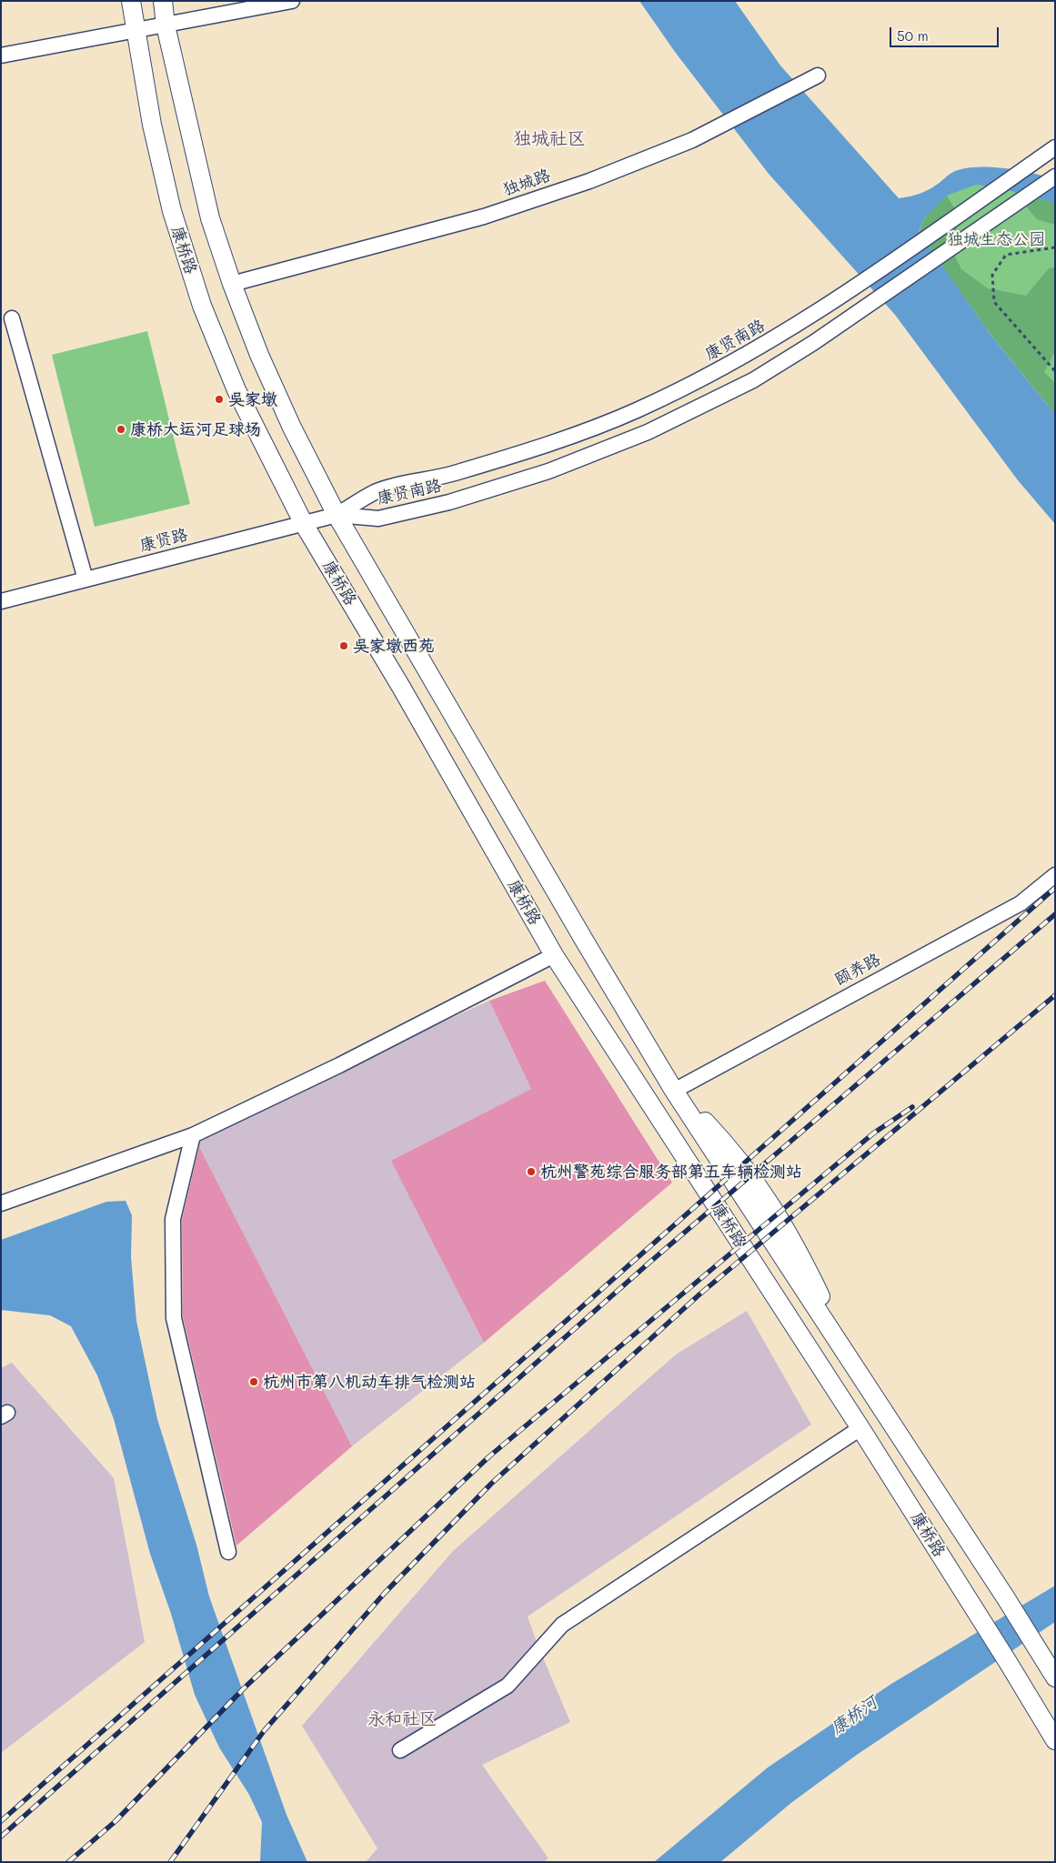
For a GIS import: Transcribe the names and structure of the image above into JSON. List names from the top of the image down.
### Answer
{
  "streets": {
    "main road": ["康桥路"],
    "street": [
      "独城路",
      "康贤南路",
      "康贤路",
      "颐养路"
    ]
  },
  "crossings": [
    ["独城路", "康桥路"],
    ["康桥路", "康贤南路"],
    ["康桥路", "康贤路"],
    ["康桥路", "颐养路"],
    ["康贤南路", "康贤路"]
  ],
  "districts": ["独城社区", "永和社区"],
  "water": ["康桥河"],
  "parks": ["独城生态公园"],
  "places": [
    "吴家墩",
    "康桥大运河足球场",
    "吴家墩西苑",
    "杭州警苑综合服务部第五车辆检测站",
    "杭州市第八机动车排气检测站"
  ],
  "scale_bar": "50 m"
}
